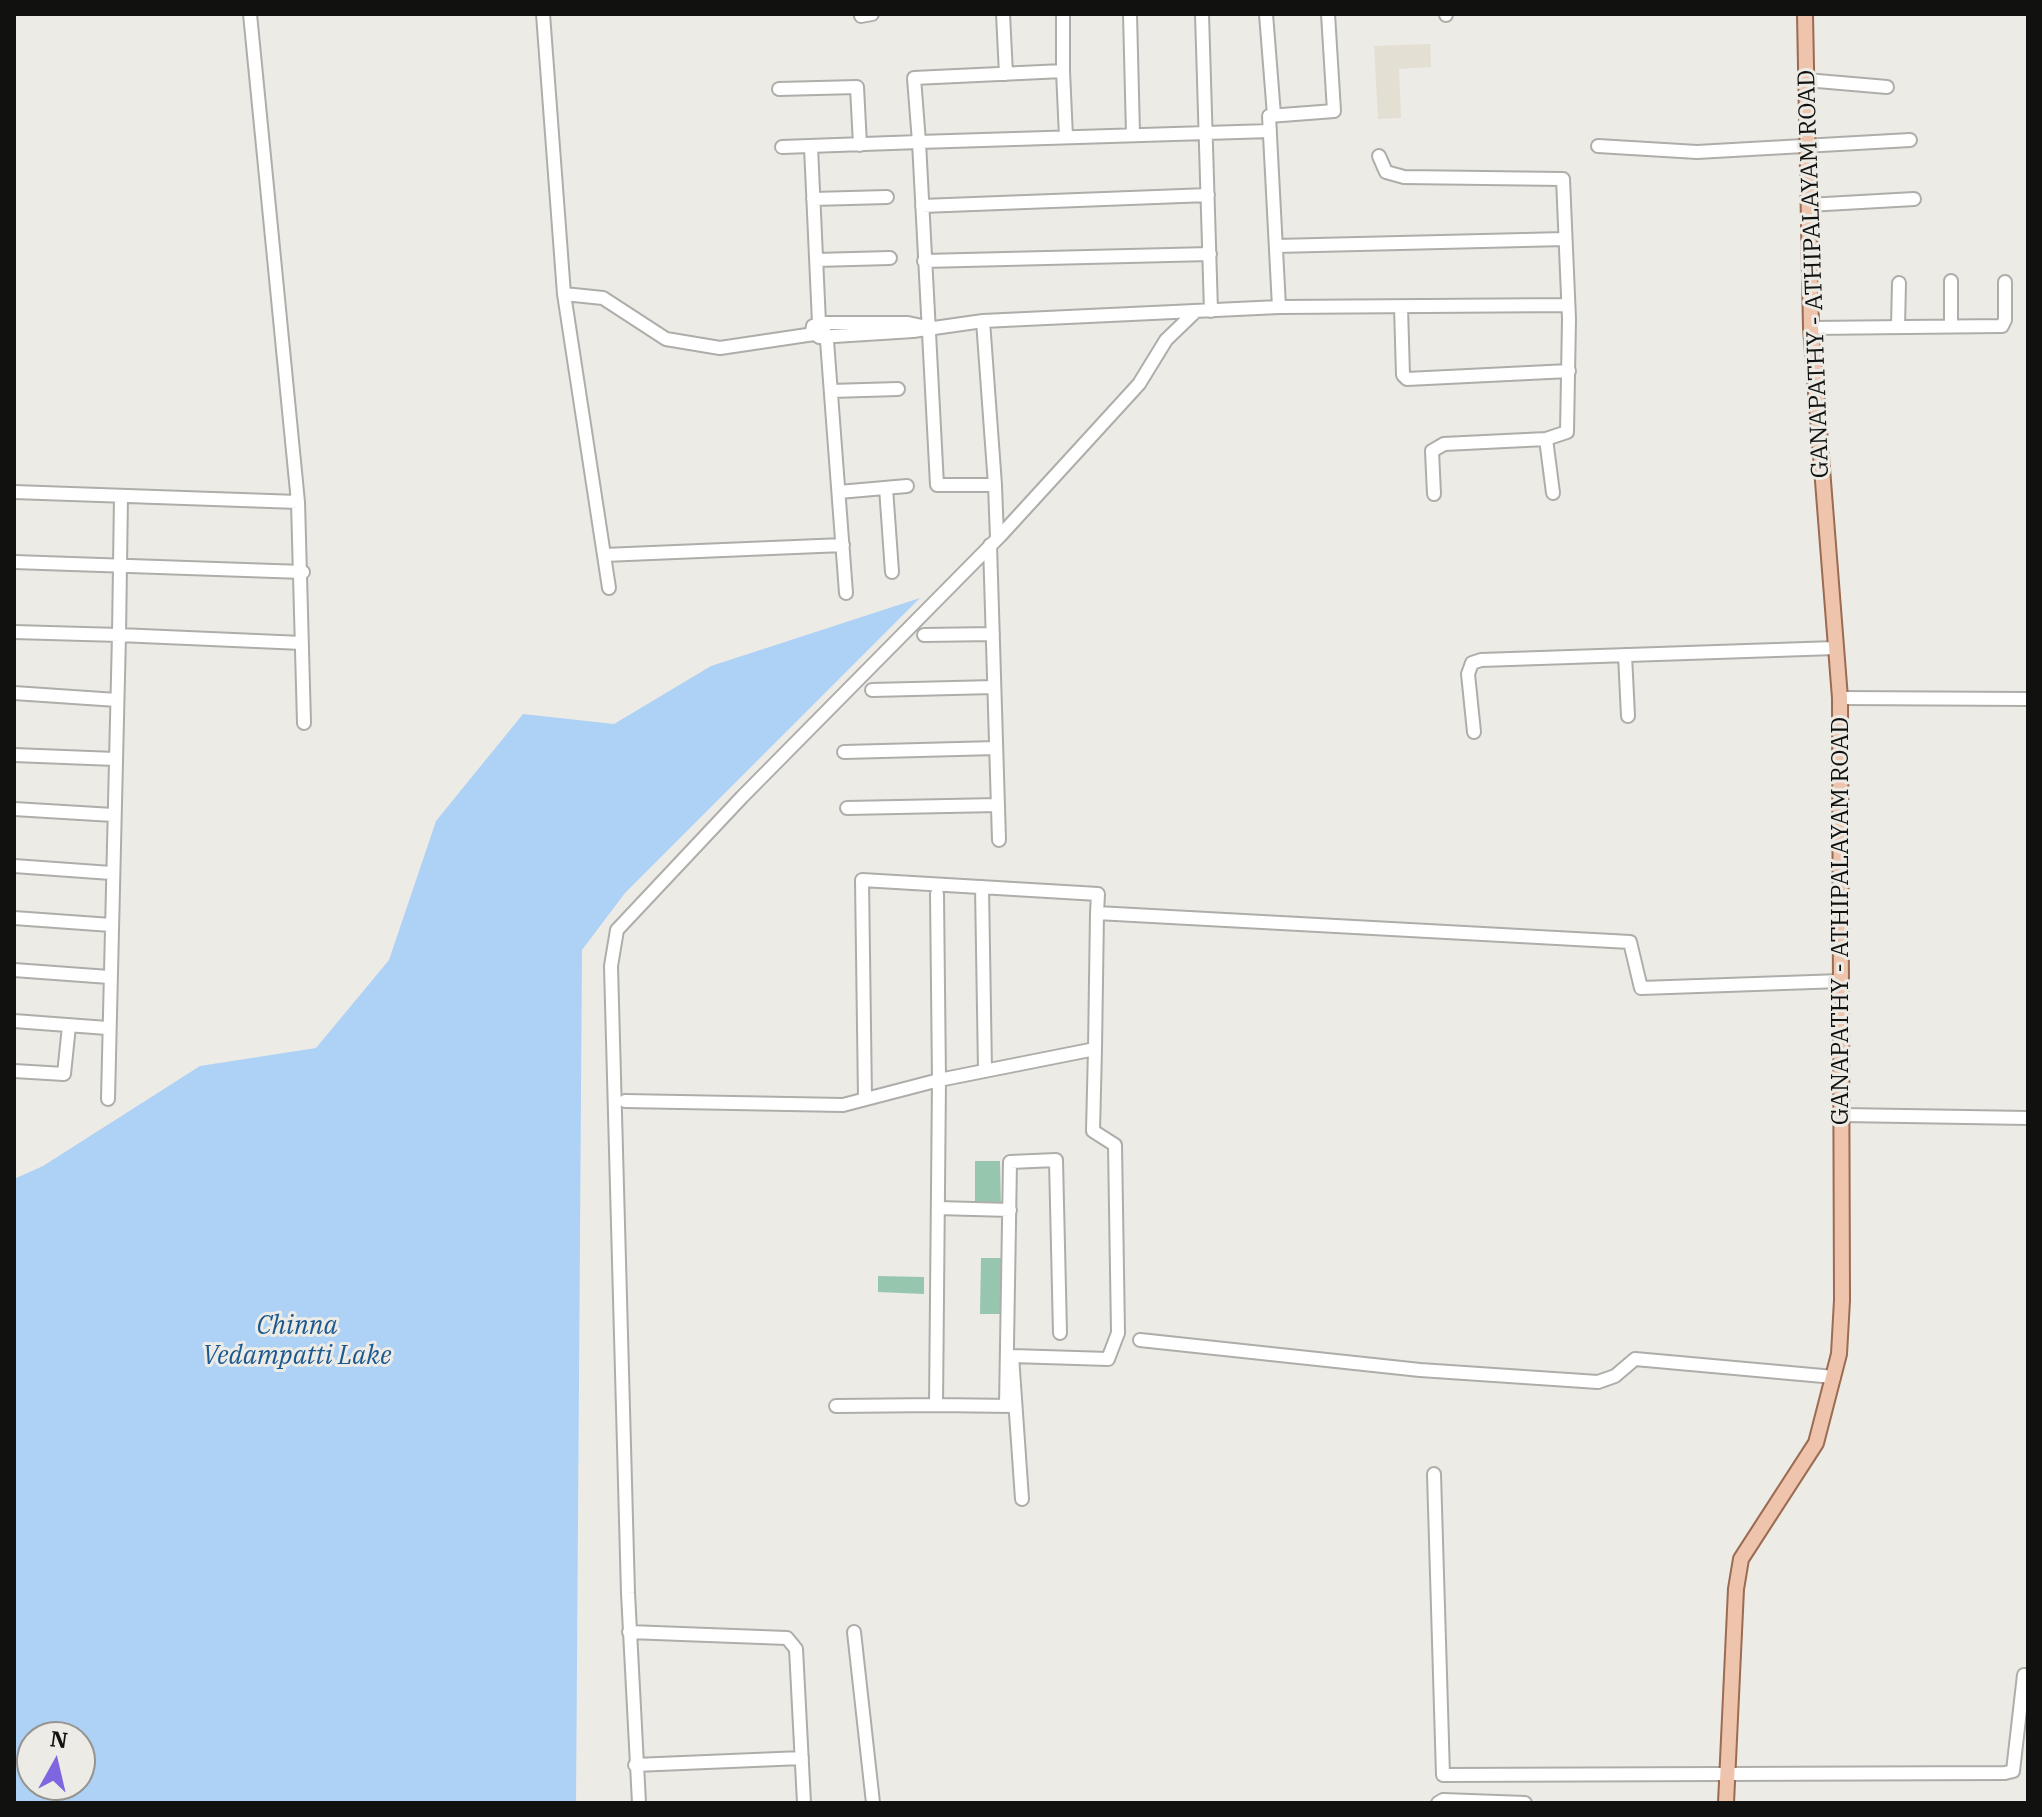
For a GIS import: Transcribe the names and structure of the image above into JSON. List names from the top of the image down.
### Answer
{
  "streets": {
    "main road": ["GANAPATHY - ATHIPALAYAM ROAD"]
  },
  "water": ["Chinna Vedampatti Lake"],
  "north": "top"
}
